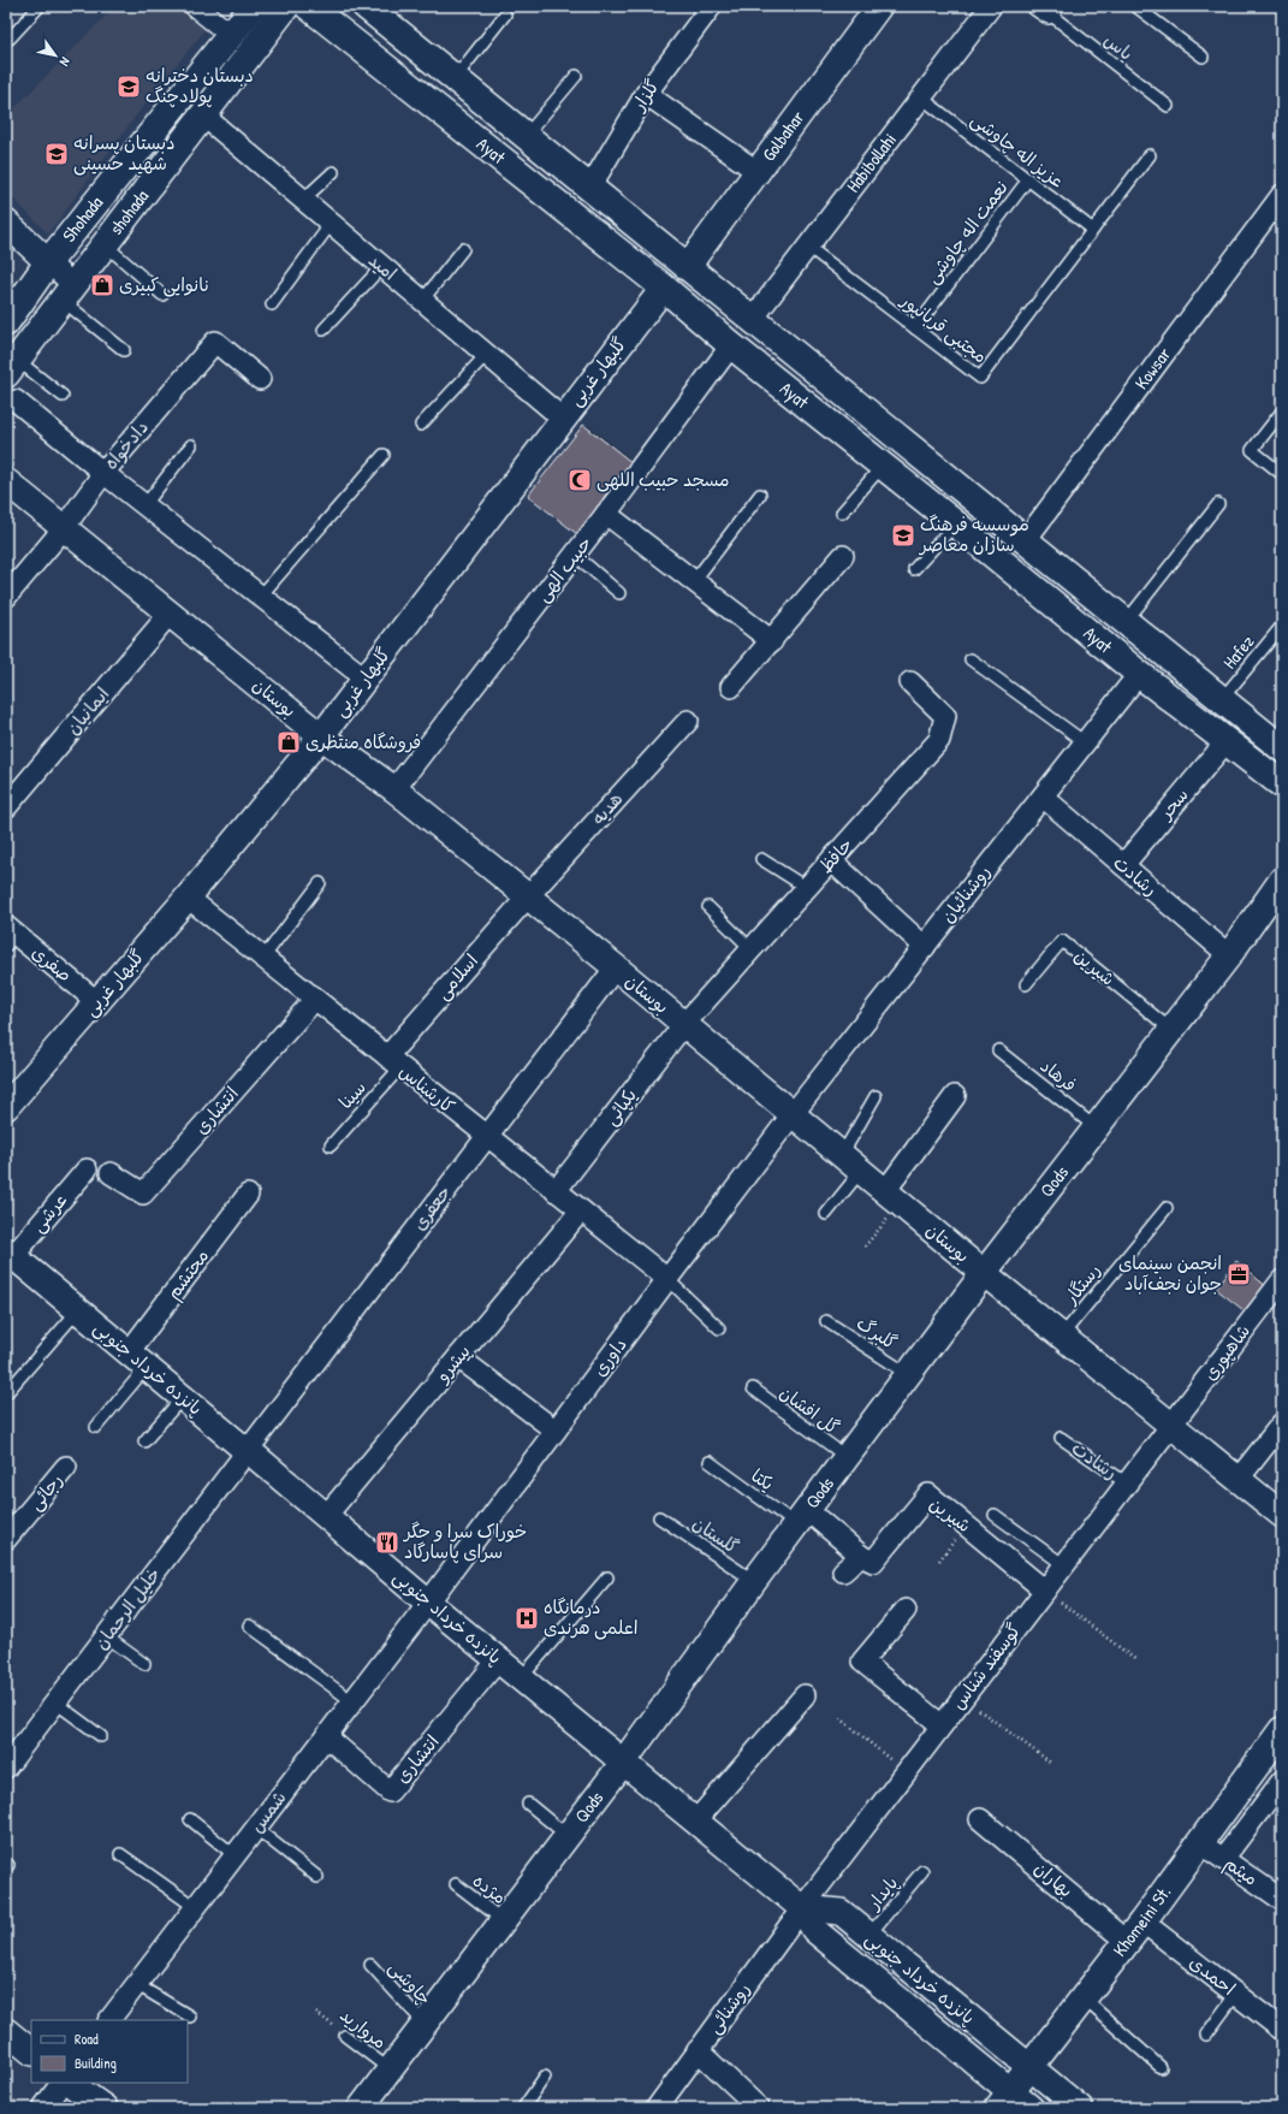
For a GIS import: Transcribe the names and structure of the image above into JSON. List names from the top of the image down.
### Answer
{
  "streets": {
    "main road": [
      "Ayat",
      "shohada",
      "Shohada",
      "Khomeini St."
    ],
    "street": [
      "گلزار",
      "Golbahar",
      "Habibollahi",
      "امید",
      "Kowsar",
      "گلبهار غربی",
      "دادخواه",
      "حبیب الهی",
      "بوستان",
      "ایمانیان",
      "سحر",
      "هدیه",
      "حافظ",
      "رشادت",
      "روشنائیان",
      "صفری",
      "شیرین",
      "اسلامی",
      "کارشناس",
      "یکپائی",
      "انتشاری",
      "Qods",
      "جعفری",
      "عرشی",
      "محتشم",
      "شاهپوری",
      "داوری",
      "پیشرو",
      "پانزده خرداد جنوبی",
      "رجائی",
      "خلیل الرحمان",
      "گوسفند شناس",
      "شمس",
      "میثم",
      "بهاران",
      "احمدی",
      "روشنائی"
    ],
    "lane": [
      "یاس",
      "عزیز اله چاوشی",
      "نعمت اله چاوشی",
      "مجتبی قربانپور",
      "Hafez",
      "فرهاد",
      "سینا",
      "رستگار",
      "گلبرگ",
      "گل افشان",
      "یکتا",
      "گلستان",
      "مژده",
      "پایدار",
      "چاوشی",
      "مروارید"
    ]
  },
  "crossings": [
    ["گلزار", "Ayat"],
    ["Golbahar", "Ayat"],
    ["Ayat", "Habibollahi"],
    ["Ayat", "Kowsar"],
    ["Ayat", "گلبهار غربی"],
    ["Ayat", "حبیب الهی"],
    ["Ayat", "Hafez"],
    ["Ayat", "سحر"],
    ["Ayat", "روشنائیان"],
    ["عزیز اله چاوشی", "Habibollahi"],
    ["عزیز اله چاوشی", "نعمت اله چاوشی"],
    ["عزیز اله چاوشی", "مجتبی قربانپور"],
    ["Habibollahi", "مجتبی قربانپور"],
    ["shohada", "امید"],
    ["نعمت اله چاوشی", "مجتبی قربانپور"],
    ["امید", "گلبهار غربی"],
    ["گلبهار غربی", "بوستان"],
    ["گلبهار غربی", "صفری"],
    ["گلبهار غربی", "کارشناس"],
    ["دادخواه", "بوستان"],
    ["حبیب الهی", "بوستان"],
    ["بوستان", "ایمانیان"],
    ["بوستان", "هدیه"],
    ["بوستان", "حافظ"],
    ["بوستان", "روشنائیان"],
    ["بوستان", "اسلامی"],
    ["بوستان", "یکپائی"],
    ["بوستان", "Qods"],
    ["بوستان", "جعفری"],
    ["بوستان", "رستگار"],
    ["بوستان", "شاهپوری"],
    ["بوستان", "داوری"],
    ["بوستان", "گوسفند شناس"],
    ["سحر", "رشادت"],
    ["هدیه", "اسلامی"],
    ["حافظ", "یکپائی"],
    ["رشادت", "روشنائیان"],
    ["رشادت", "Qods"],
    ["رشادت", "گوسفند شناس"],
    ["روشنائیان", "داوری"],
    ["شیرین", "Qods"],
    ["شیرین", "گوسفند شناس"],
    ["اسلامی", "کارشناس"],
    ["اسلامی", "سینا"],
    ["فرهاد", "Qods"],
    ["کارشناس", "سینا"],
    ["کارشناس", "یکپائی"],
    ["کارشناس", "انتشاری"],
    ["کارشناس", "جعفری"],
    ["کارشناس", "داوری"],
    ["کارشناس", "پیشرو"],
    ["انتشاری", "پانزده خرداد جنوبی"],
    ["انتشاری", "شمس"],
    ["Qods", "گلبرگ"],
    ["Qods", "پانزده خرداد جنوبی"],
    ["Qods", "گل افشان"],
    ["Qods", "یکتا"],
    ["Qods", "گلستان"],
    ["Qods", "مژده"],
    ["Qods", "چاوشی"],
    ["Qods", "مروارید"],
    ["جعفری", "پانزده خرداد جنوبی"],
    ["جعفری", "خلیل الرحمان"],
    ["عرشی", "پانزده خرداد جنوبی"],
    ["محتشم", "پانزده خرداد جنوبی"],
    ["شاهپوری", "گوسفند شناس"],
    ["داوری", "پانزده خرداد جنوبی"],
    ["داوری", "شمس"],
    ["پیشرو", "پانزده خرداد جنوبی"],
    ["پانزده خرداد جنوبی", "خلیل الرحمان"],
    ["پانزده خرداد جنوبی", "گوسفند شناس"],
    ["پانزده خرداد جنوبی", "شمس"],
    ["پانزده خرداد جنوبی", "پایدار"],
    ["پانزده خرداد جنوبی", "Khomeini St."],
    ["پانزده خرداد جنوبی", "روشنائی"],
    ["گوسفند شناس", "روشنائی"],
    ["میثم", "Khomeini St."],
    ["بهاران", "Khomeini St."],
    ["بهاران", "احمدی"],
    ["Khomeini St.", "احمدی"]
  ],
  "places": {
    "school or university": ["دبستان دخترانه پولادچنگ", "دبستان پسرانه شهید حسینی", "موسسه فرهنگ سازان معاصر"],
    "shop": ["نانوایی کبیری", "فروشگاه منتظری"],
    "mosque": ["مسجد حبیب اللهی"],
    "office": ["انجمن سینمای جوان نجف‌آباد"],
    "restaurant": ["خوراک سرا و جگر سرای پاسارگاد"],
    "hospital": ["درمانگاه اعلمی هرندی"]
  },
  "legend": ["Road", "Building"],
  "north": "bottom right"
}
